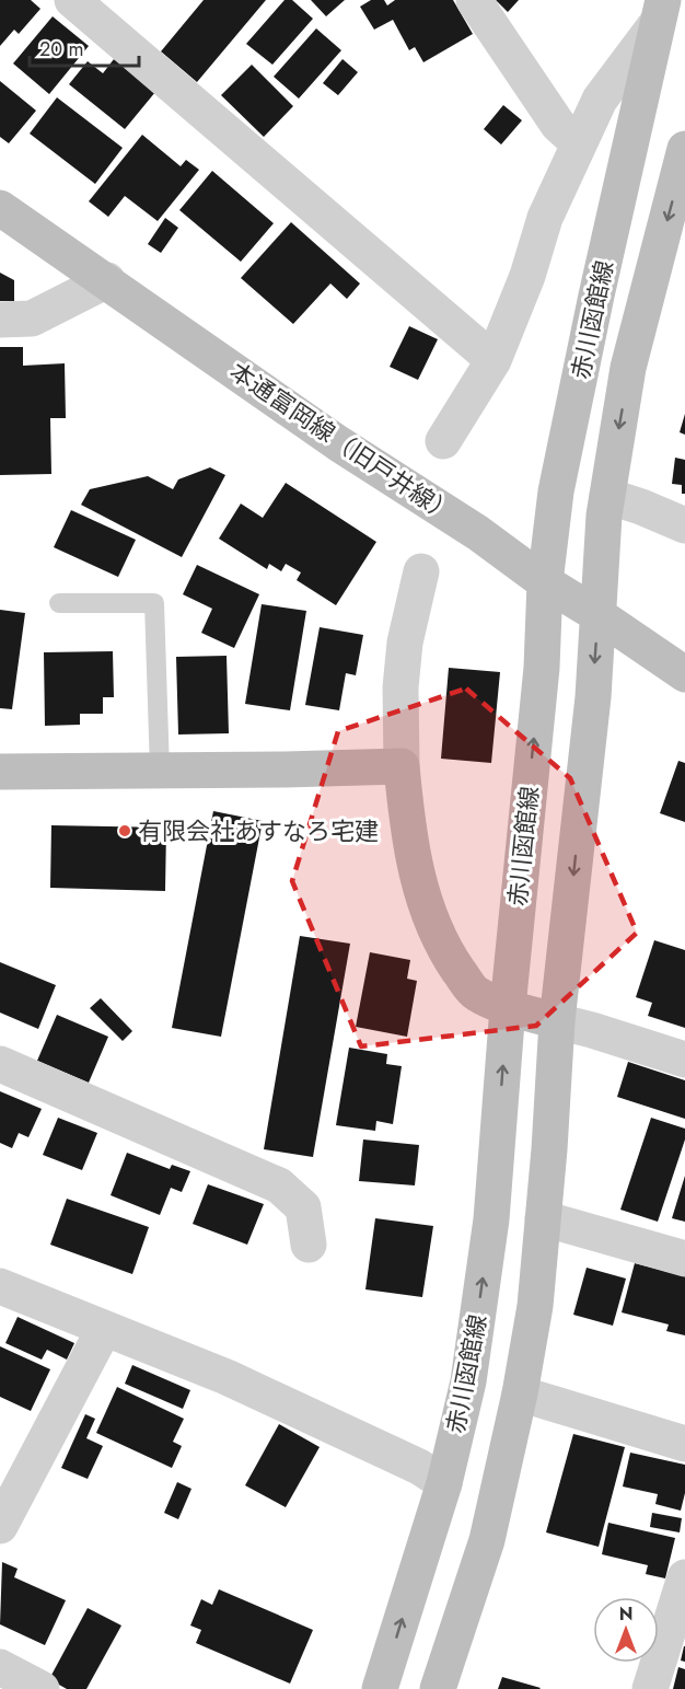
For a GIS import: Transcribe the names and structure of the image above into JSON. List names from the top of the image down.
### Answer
{
  "streets": {
    "main road": ["赤川函館線", "本通富岡線（旧戸井線）"]
  },
  "crossings": [
    ["赤川函館線", "本通富岡線（旧戸井線）"]
  ],
  "places": ["有限会社あすなろ宅建"],
  "scale_bar": "20 m",
  "north": "top"
}
